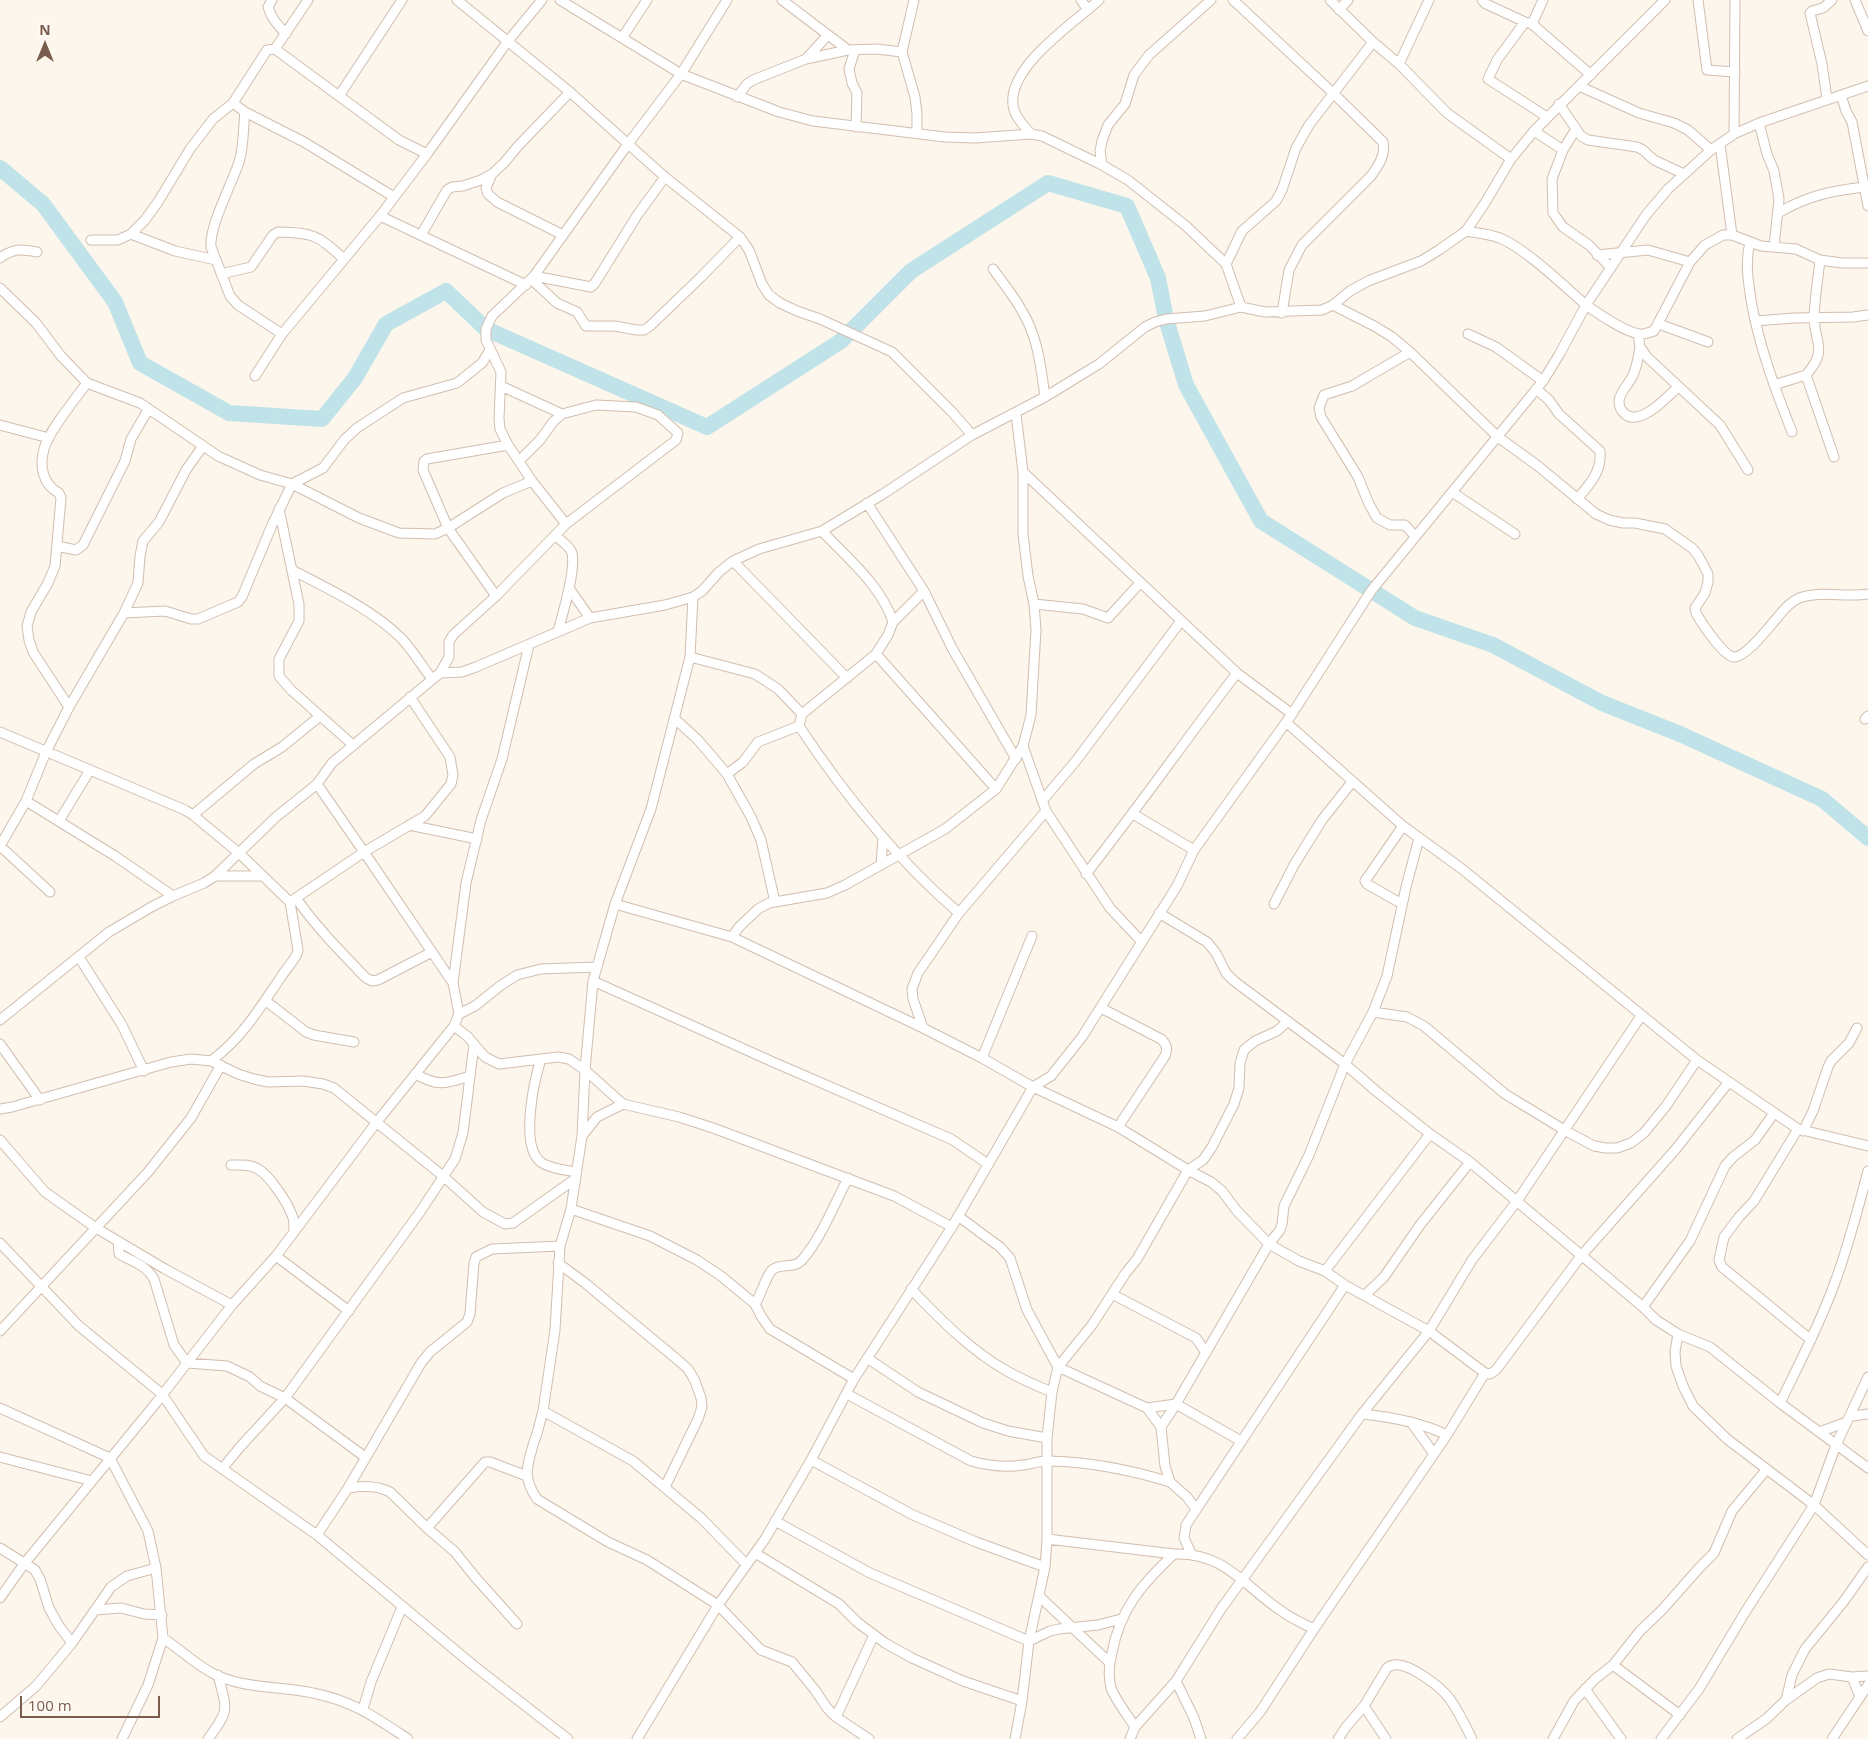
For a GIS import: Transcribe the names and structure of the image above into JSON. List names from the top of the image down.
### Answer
{
  "scale_bar": "100 m",
  "north": "top"
}
